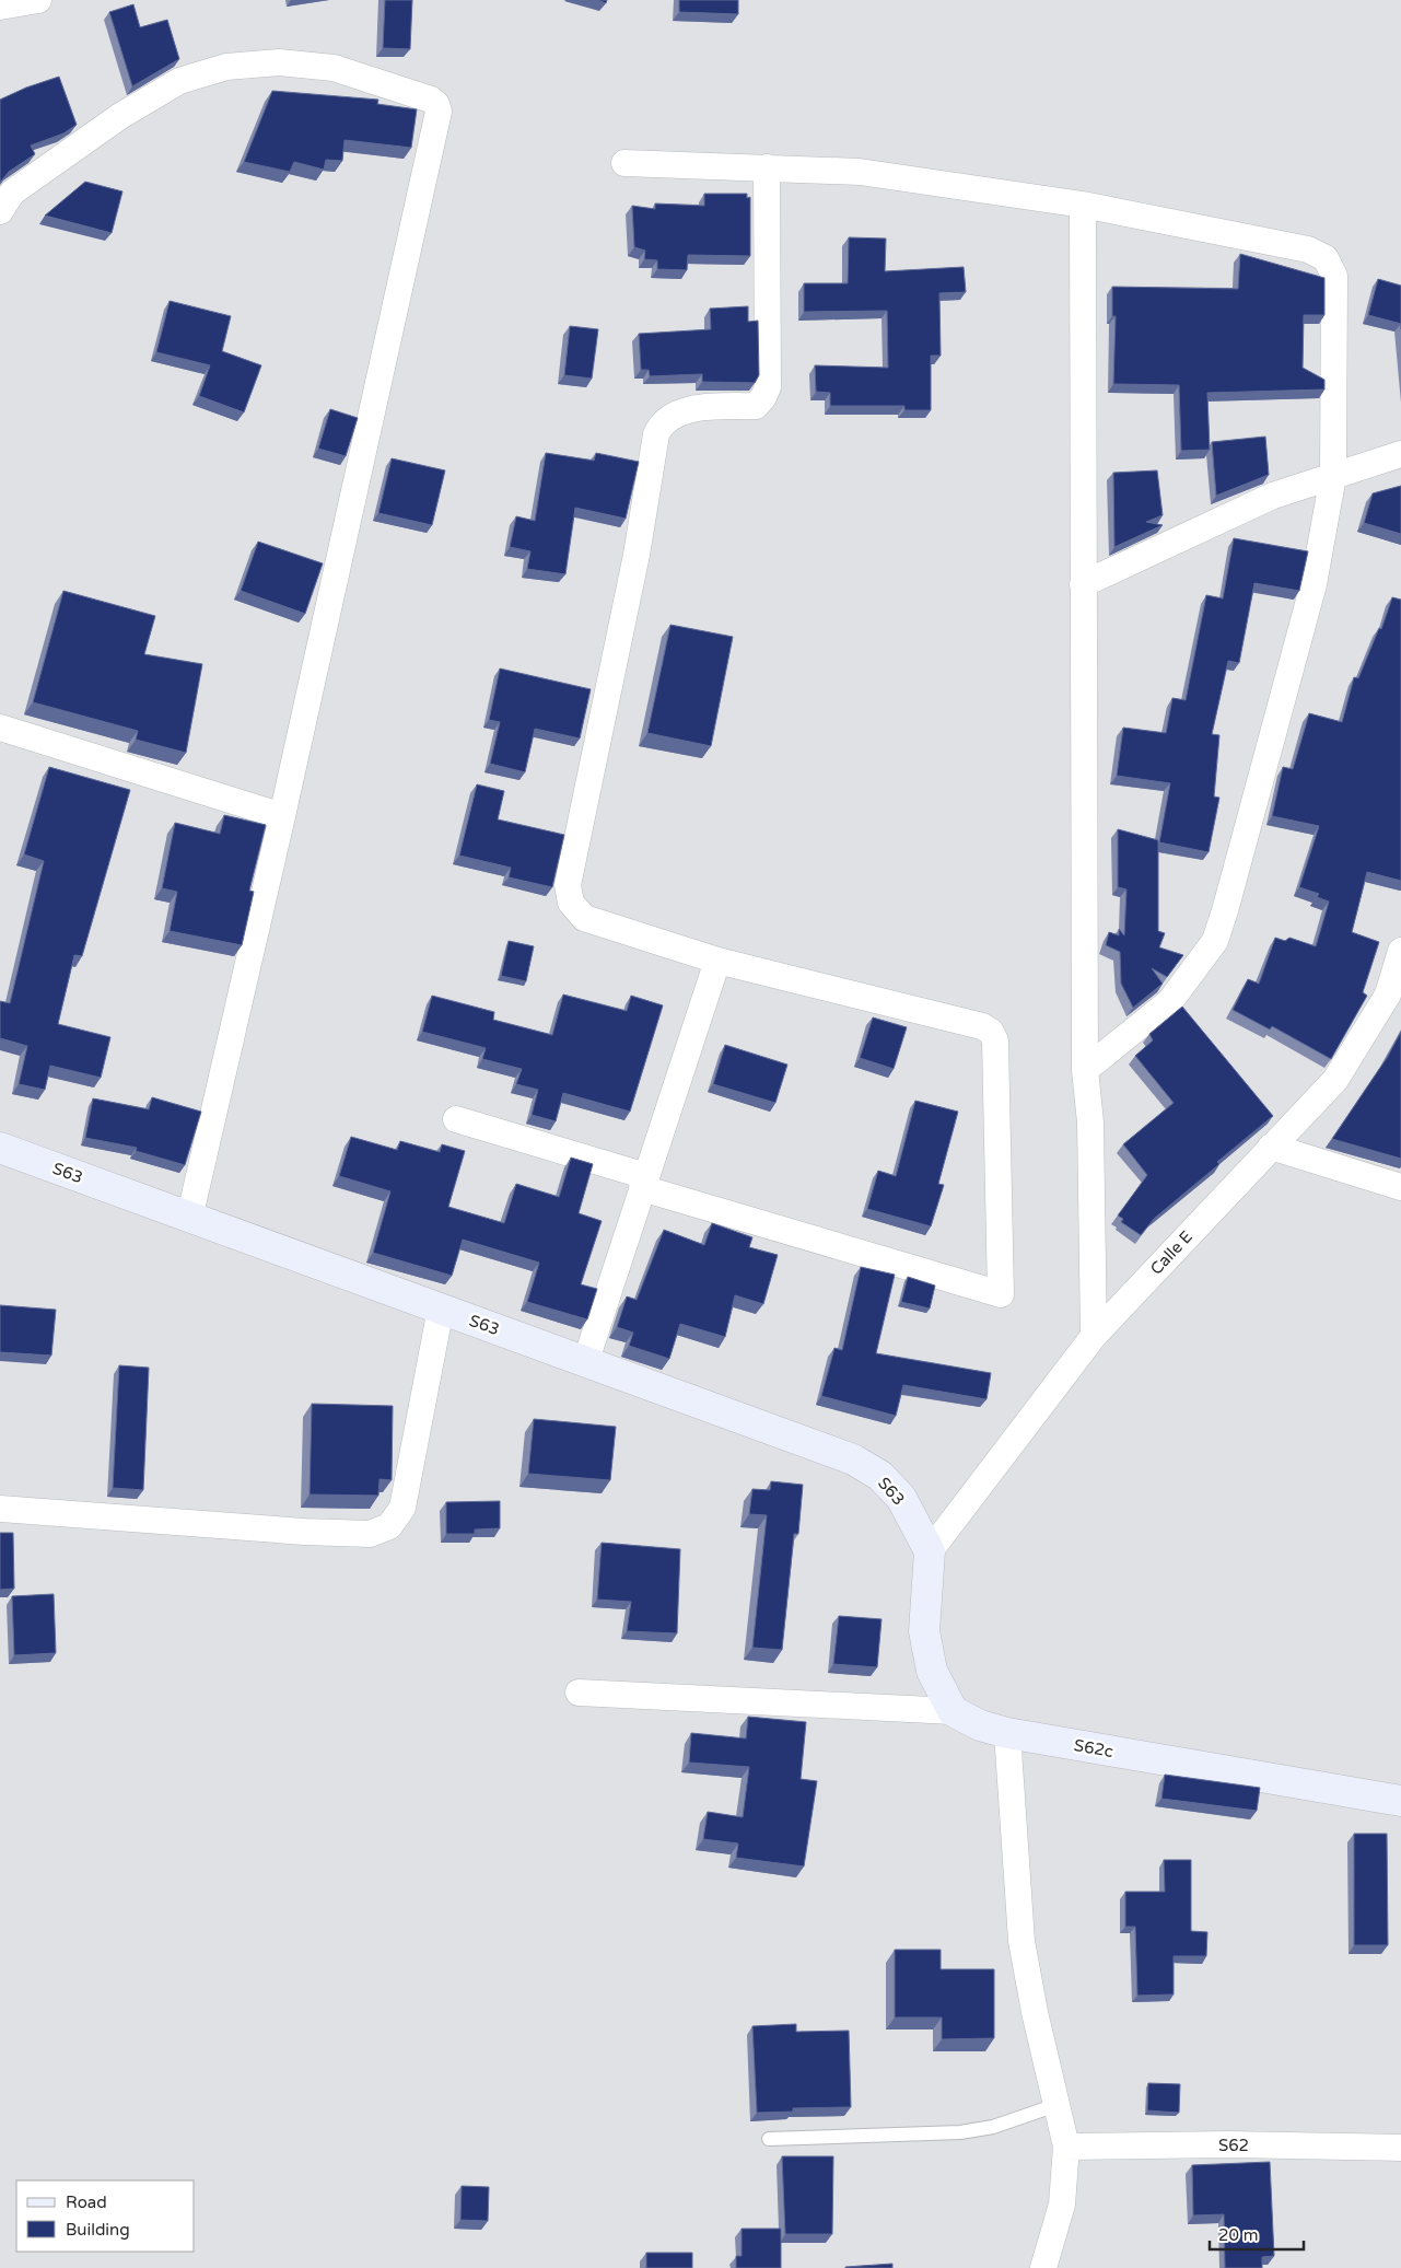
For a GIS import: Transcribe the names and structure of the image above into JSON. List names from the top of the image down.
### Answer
{
  "streets": {
    "main road": ["S63", "S62c"],
    "street": ["Calle E", "S62"]
  },
  "crossings": [
    ["S63", "Calle E"]
  ],
  "legend": ["Road", "Building"],
  "scale_bar": "20 m"
}
